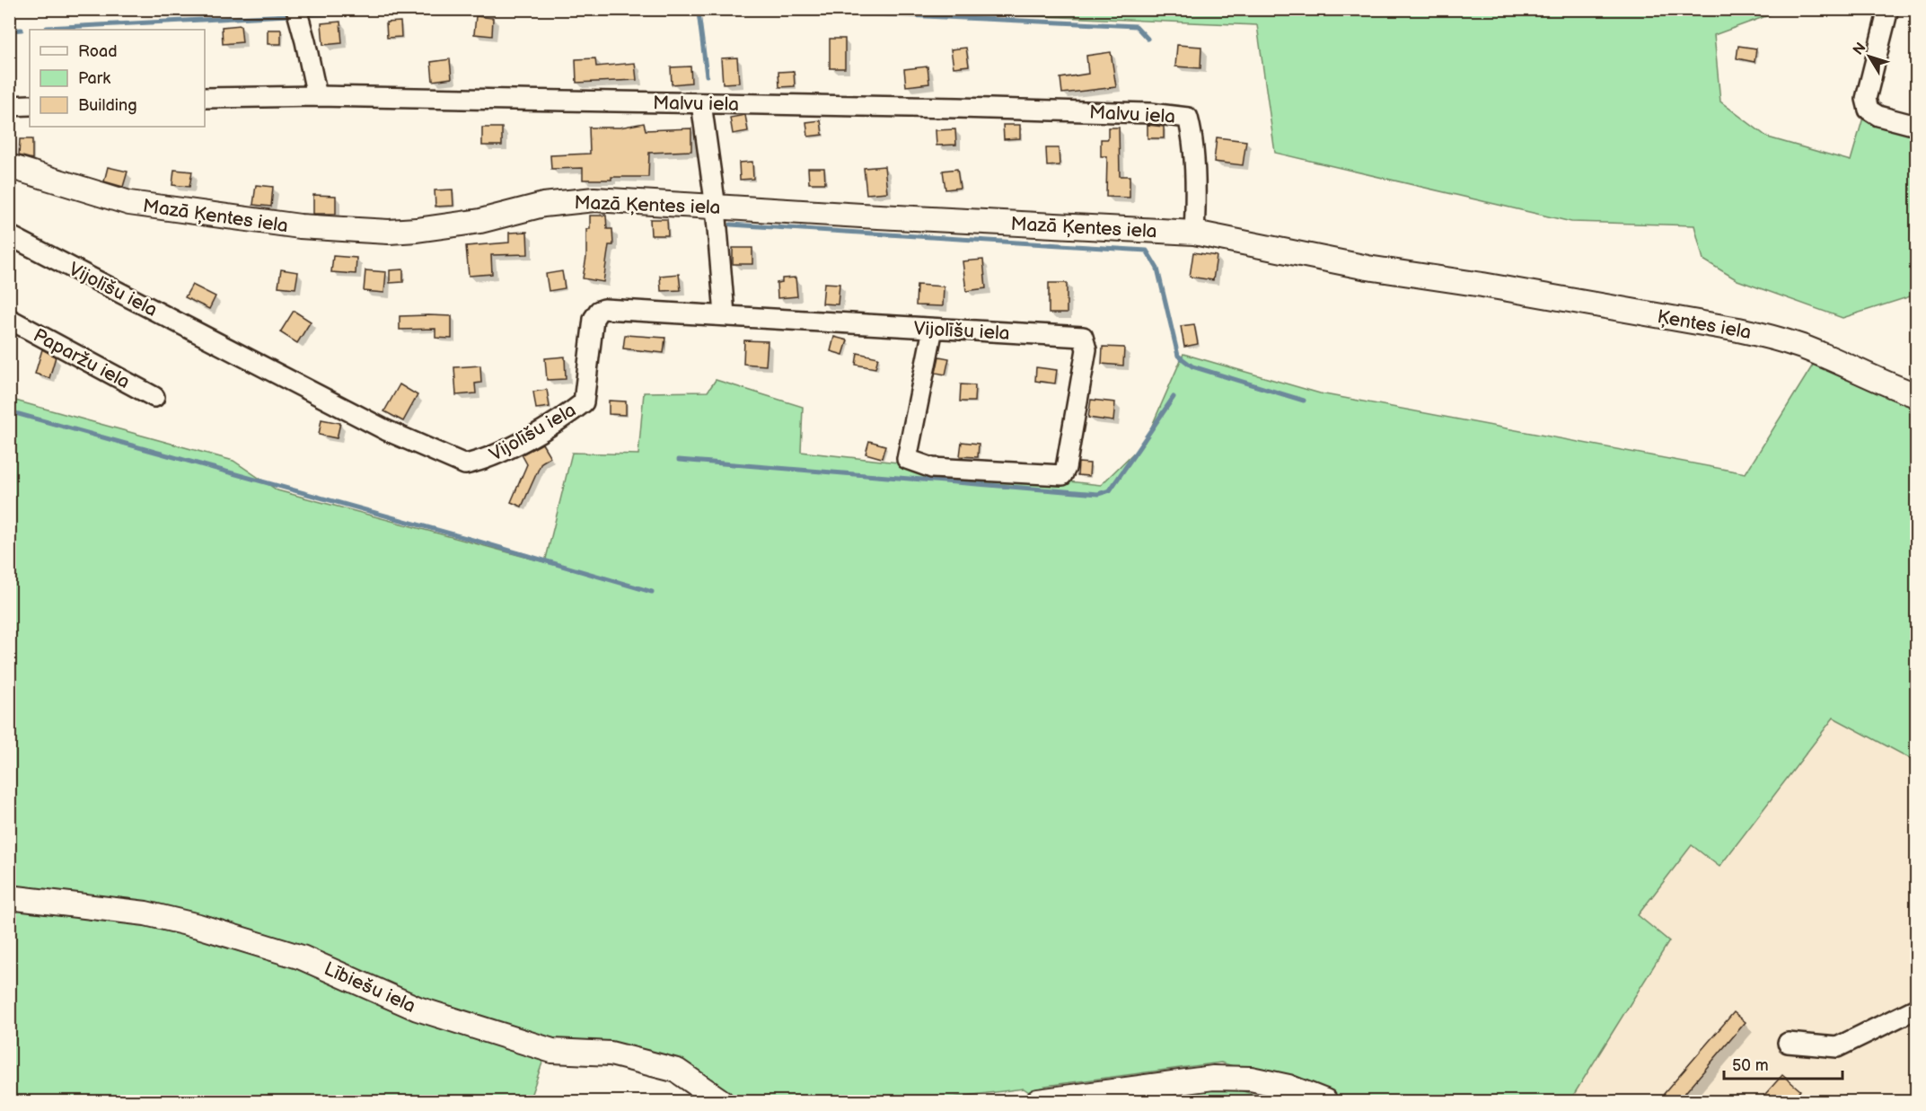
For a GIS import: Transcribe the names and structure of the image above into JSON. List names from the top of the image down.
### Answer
{
  "streets": {
    "street": [
      "Malvu iela",
      "Mazā Ķentes iela",
      "Vijolīšu iela",
      "Ķentes iela",
      "Paparžu iela",
      "Lībiešu iela"
    ]
  },
  "crossings": [
    ["Malvu iela", "Mazā Ķentes iela"],
    ["Mazā Ķentes iela", "Ķentes iela"]
  ],
  "legend": ["Road", "Park", "Building"],
  "scale_bar": "50 m",
  "north": "top left"
}
